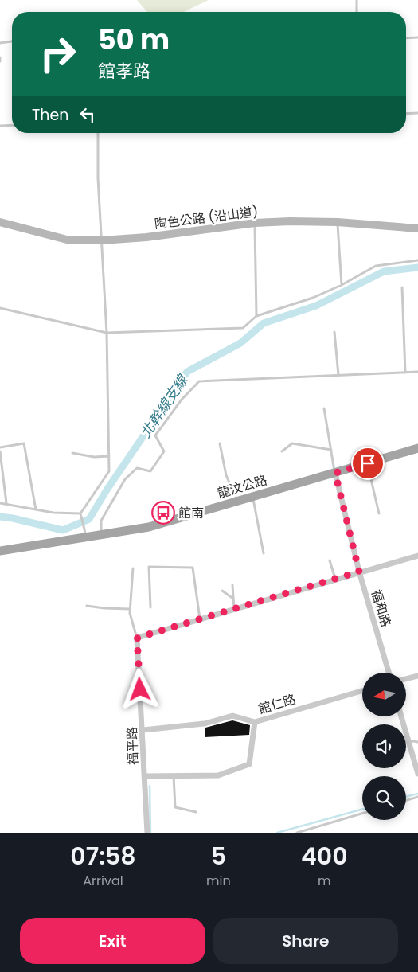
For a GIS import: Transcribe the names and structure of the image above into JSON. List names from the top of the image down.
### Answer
{
  "streets": {
    "main road": ["陶色公路 (沿山道)", "龍汶公路"],
    "street": ["福和路", "館仁路", "福平路"]
  },
  "crossings": [
    ["龍汶公路", "福和路"],
    ["館仁路", "福平路"]
  ],
  "water": ["北幹線支線"],
  "places": {
    "bus stop": ["館南"]
  },
  "north": "left",
  "page": {
    "turn": ["50 m", "館孝路"],
    "then": "Then",
    "eta": [
      "07:58",
      "Arrival",
      "5",
      "min",
      "400",
      "m"
    ],
    "buttons": ["Exit", "Share"]
  }
}
